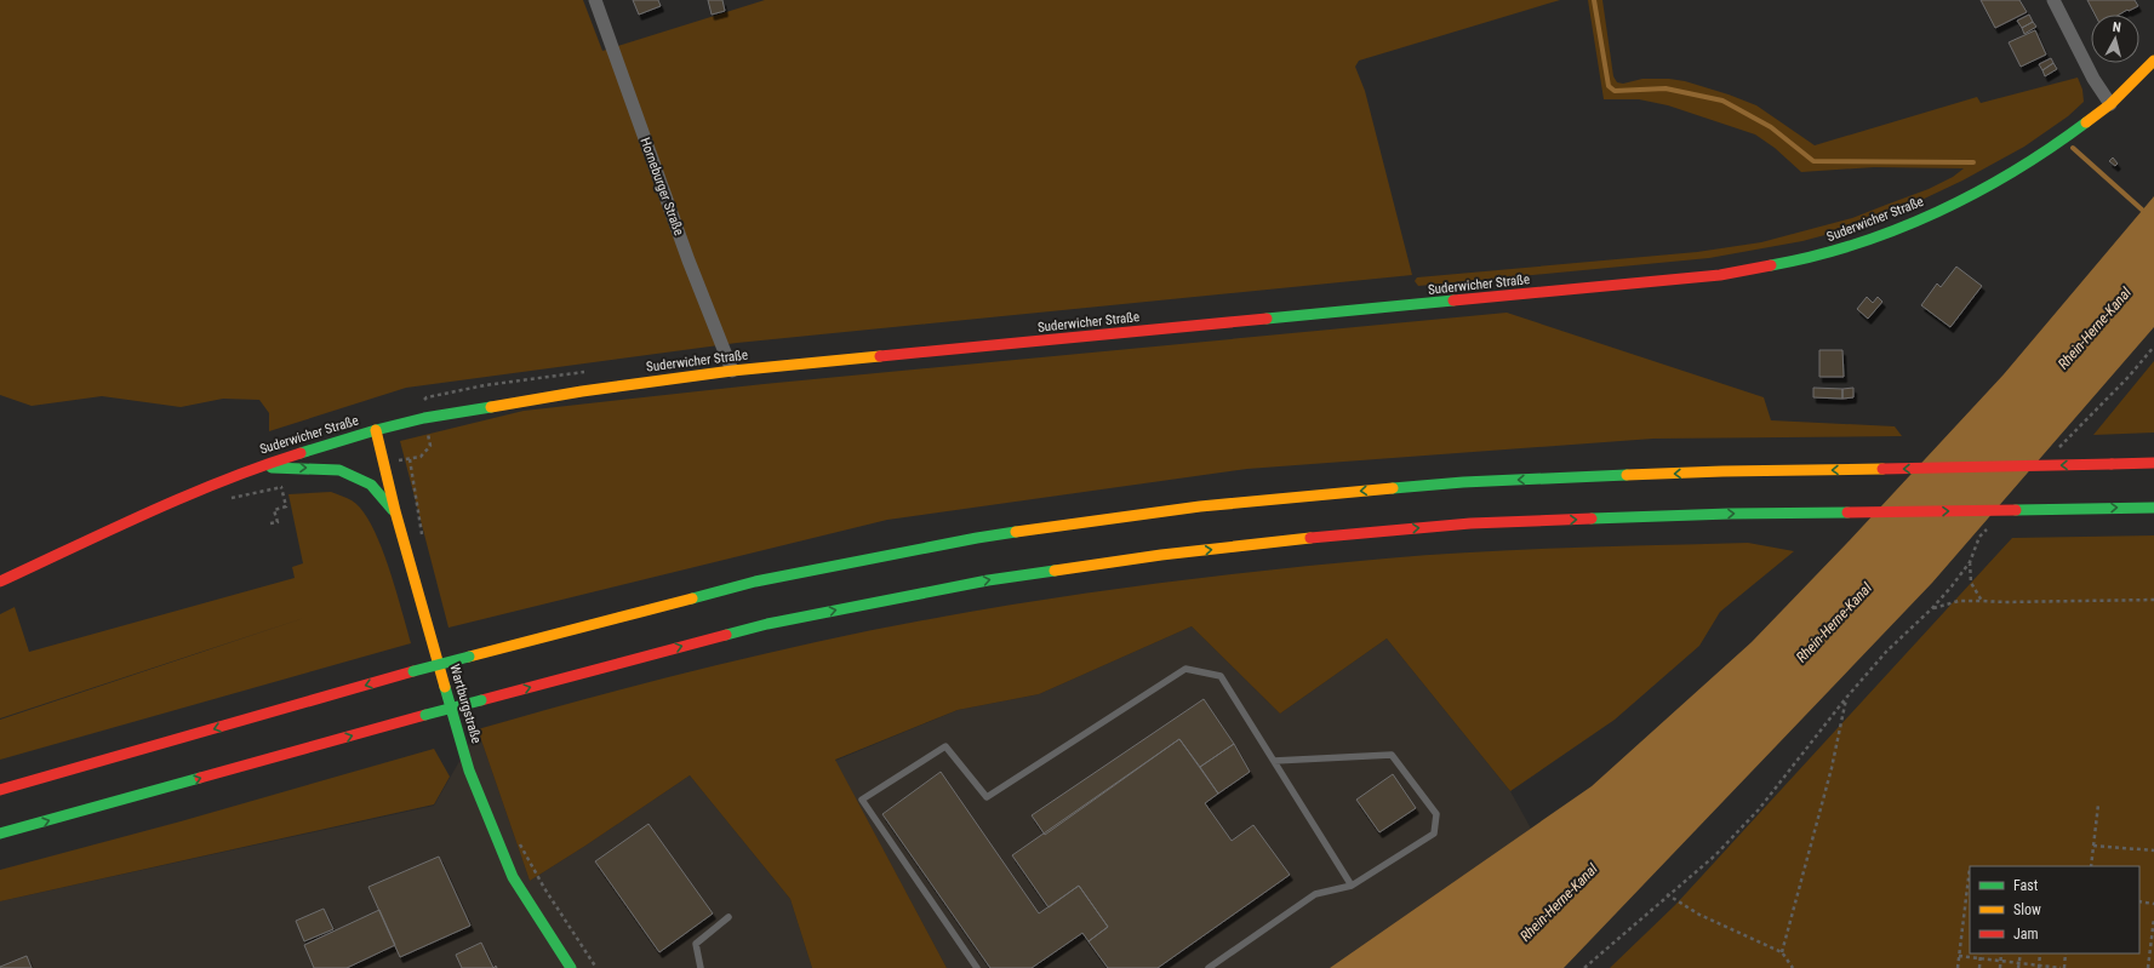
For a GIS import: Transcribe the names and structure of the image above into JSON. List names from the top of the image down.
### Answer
{
  "streets": {
    "main road": ["Suderwicher Straße", "Wartburgstraße"],
    "street": ["Horneburger Straße"]
  },
  "crossings": [
    ["Horneburger Straße", "Suderwicher Straße"],
    ["Suderwicher Straße", "Wartburgstraße"]
  ],
  "water": ["Rhein-Herne-Kanal"],
  "legend": ["Fast", "Slow", "Jam"],
  "north": "top"
}
